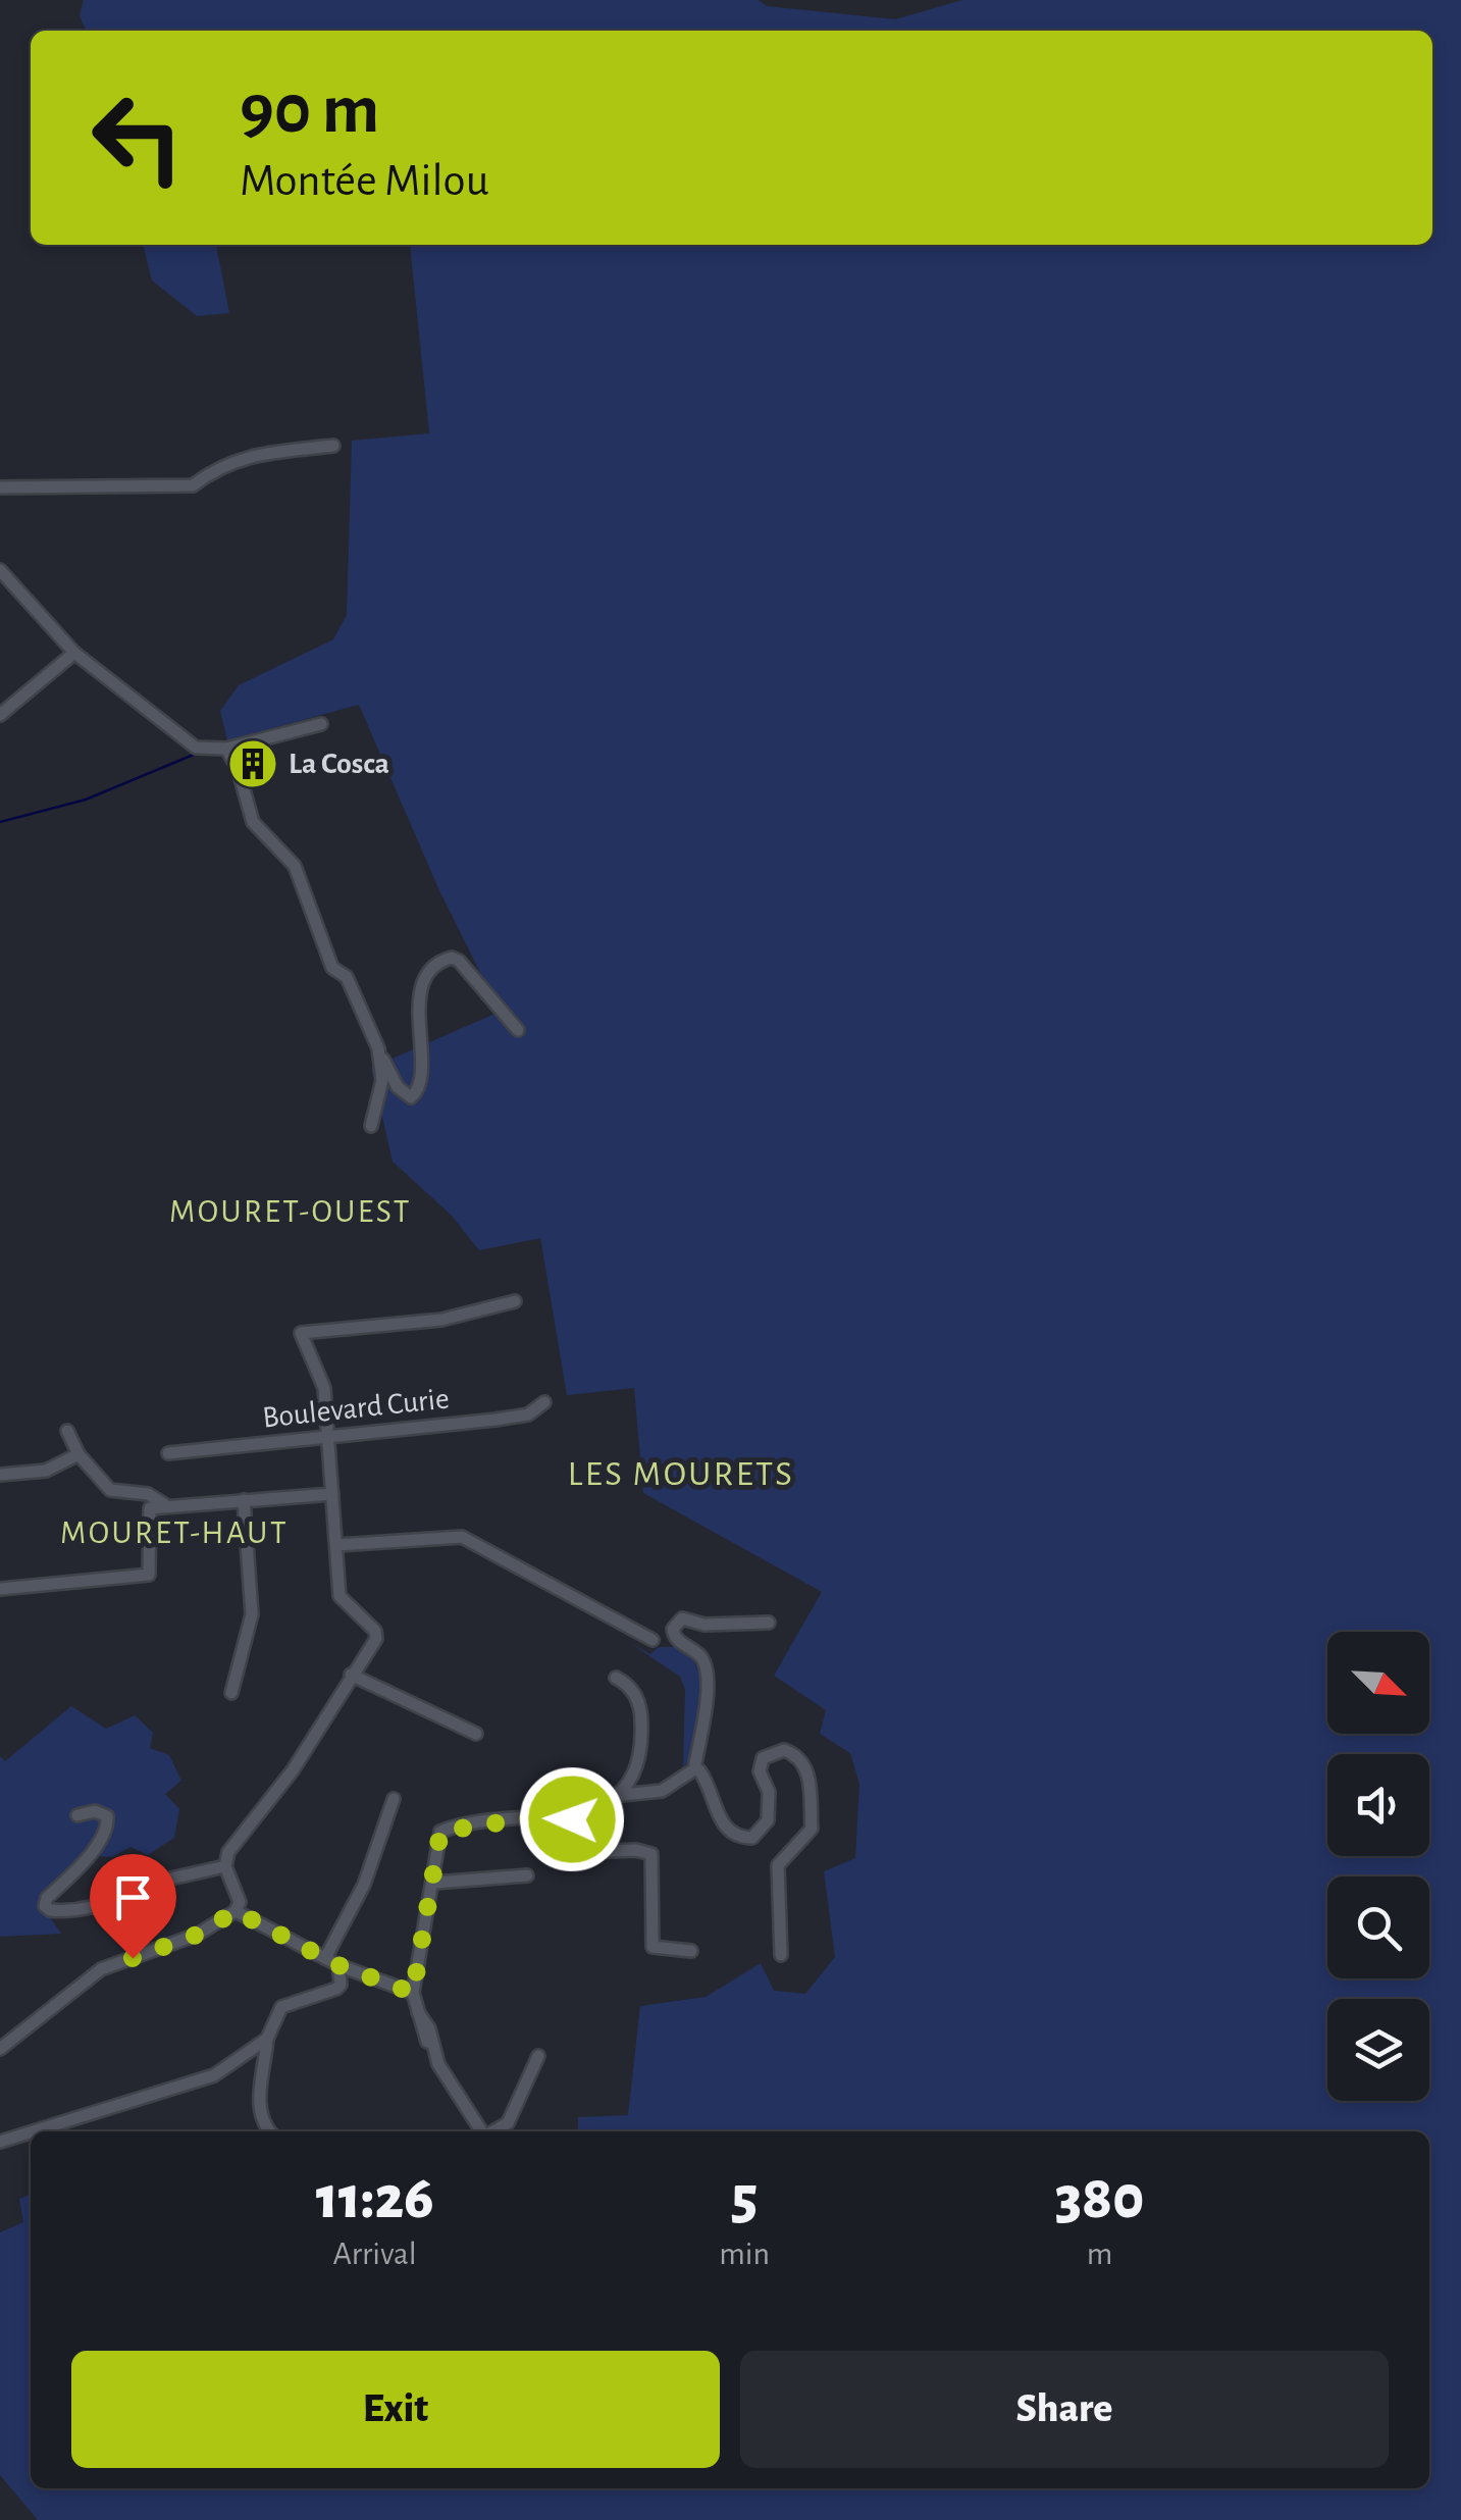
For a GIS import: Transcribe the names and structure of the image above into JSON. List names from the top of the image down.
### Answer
{
  "streets": {
    "street": ["Boulevard Curie"]
  },
  "districts": ["MOURET-OUEST", "LES MOURETS", "MOURET-HAUT"],
  "places": {
    "building": ["La Cosca"]
  },
  "north": "bottom right",
  "page": {
    "turn": ["90 m", "Montée Milou"],
    "eta": [
      "11:26",
      "Arrival",
      "5",
      "min",
      "380",
      "m"
    ],
    "buttons": ["Exit", "Share"]
  }
}
